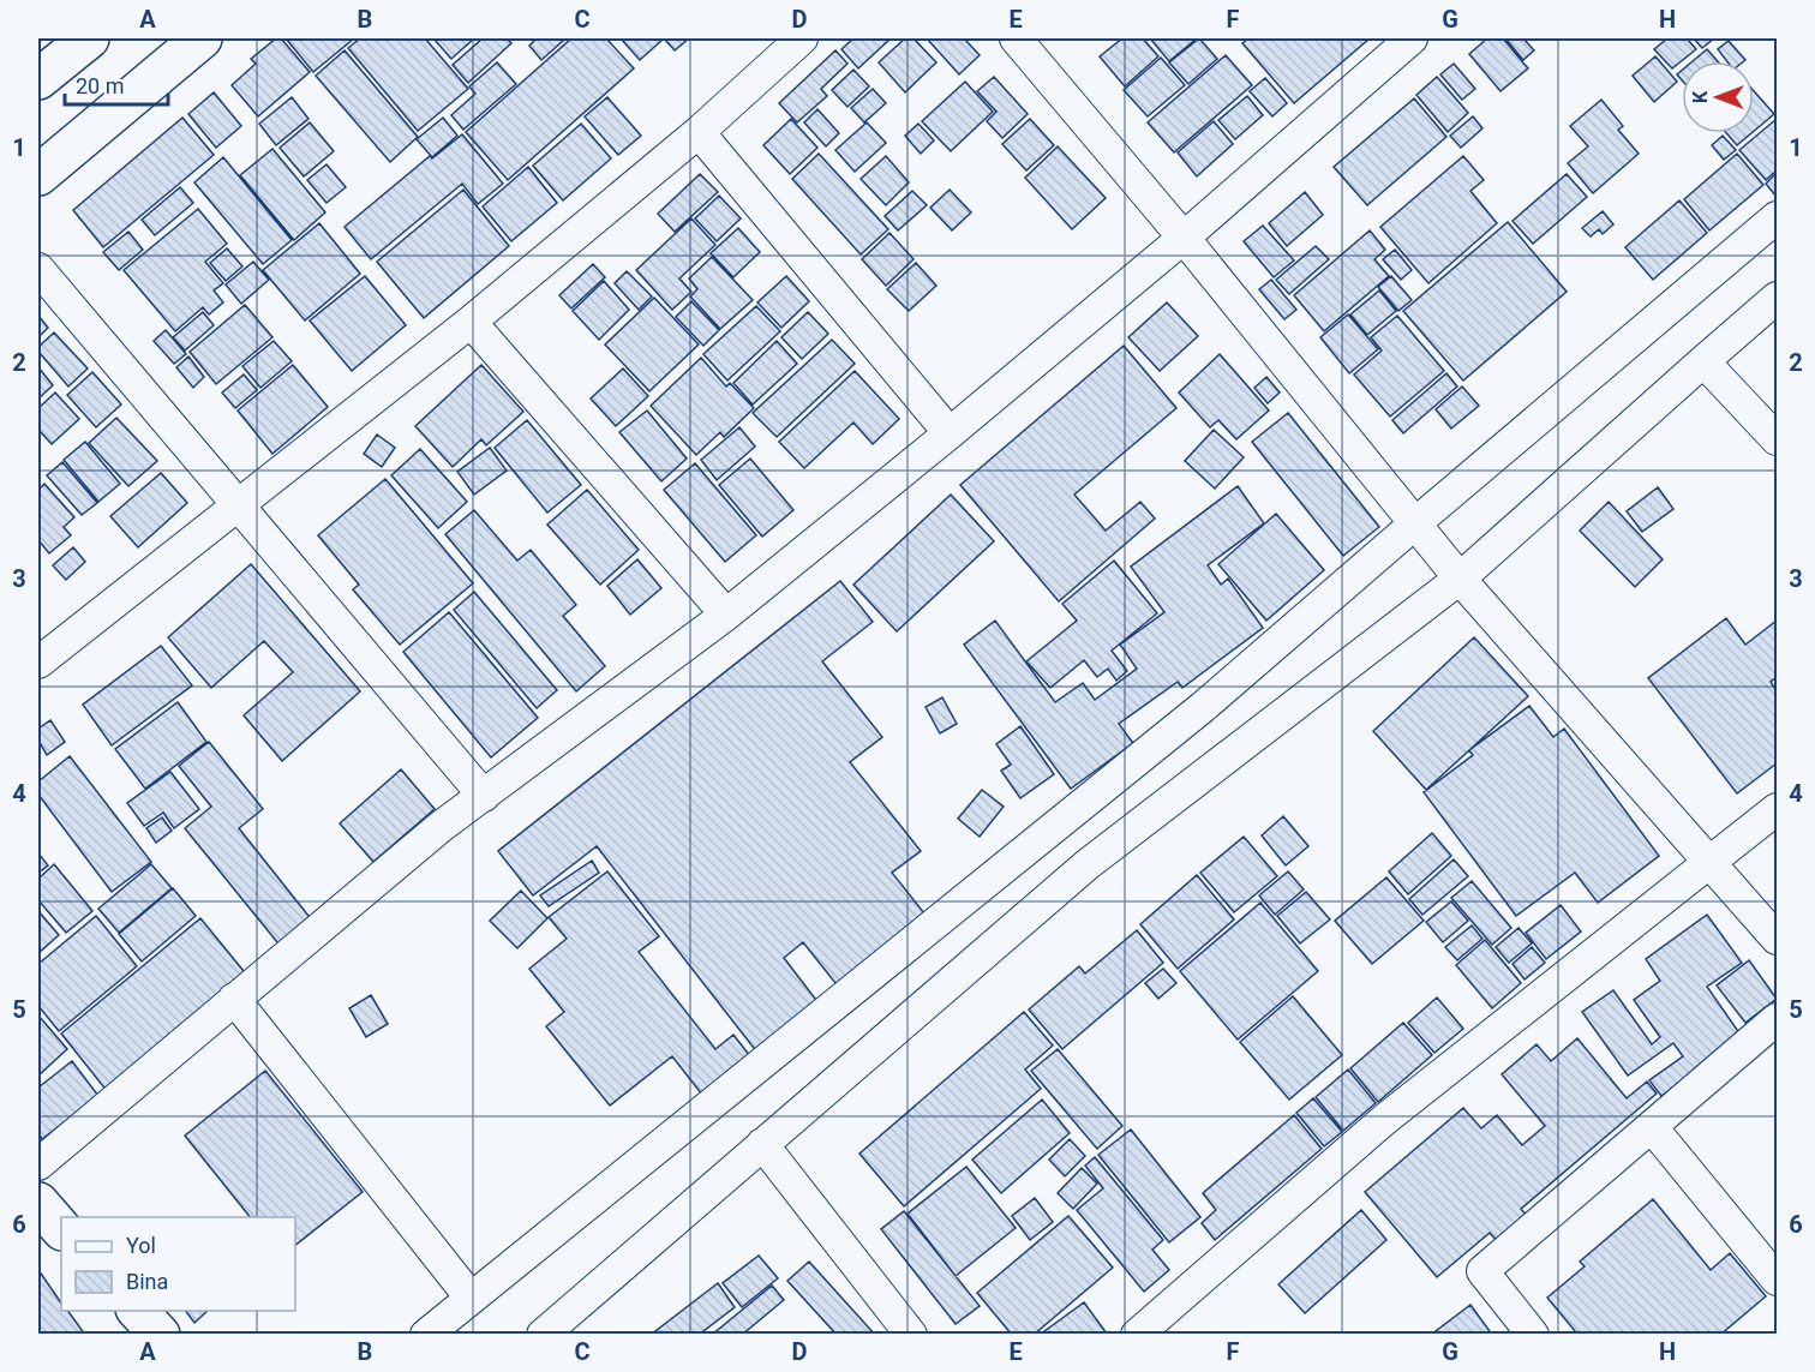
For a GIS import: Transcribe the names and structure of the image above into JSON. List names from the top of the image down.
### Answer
{
  "legend": ["Yol", "Bina"],
  "scale_bar": "20 m",
  "north": "left",
  "grid": {
    "columns": [
      "A",
      "B",
      "C",
      "D",
      "E",
      "F",
      "G",
      "H"
    ],
    "rows": [
      "1",
      "2",
      "3",
      "4",
      "5",
      "6"
    ]
  }
}
